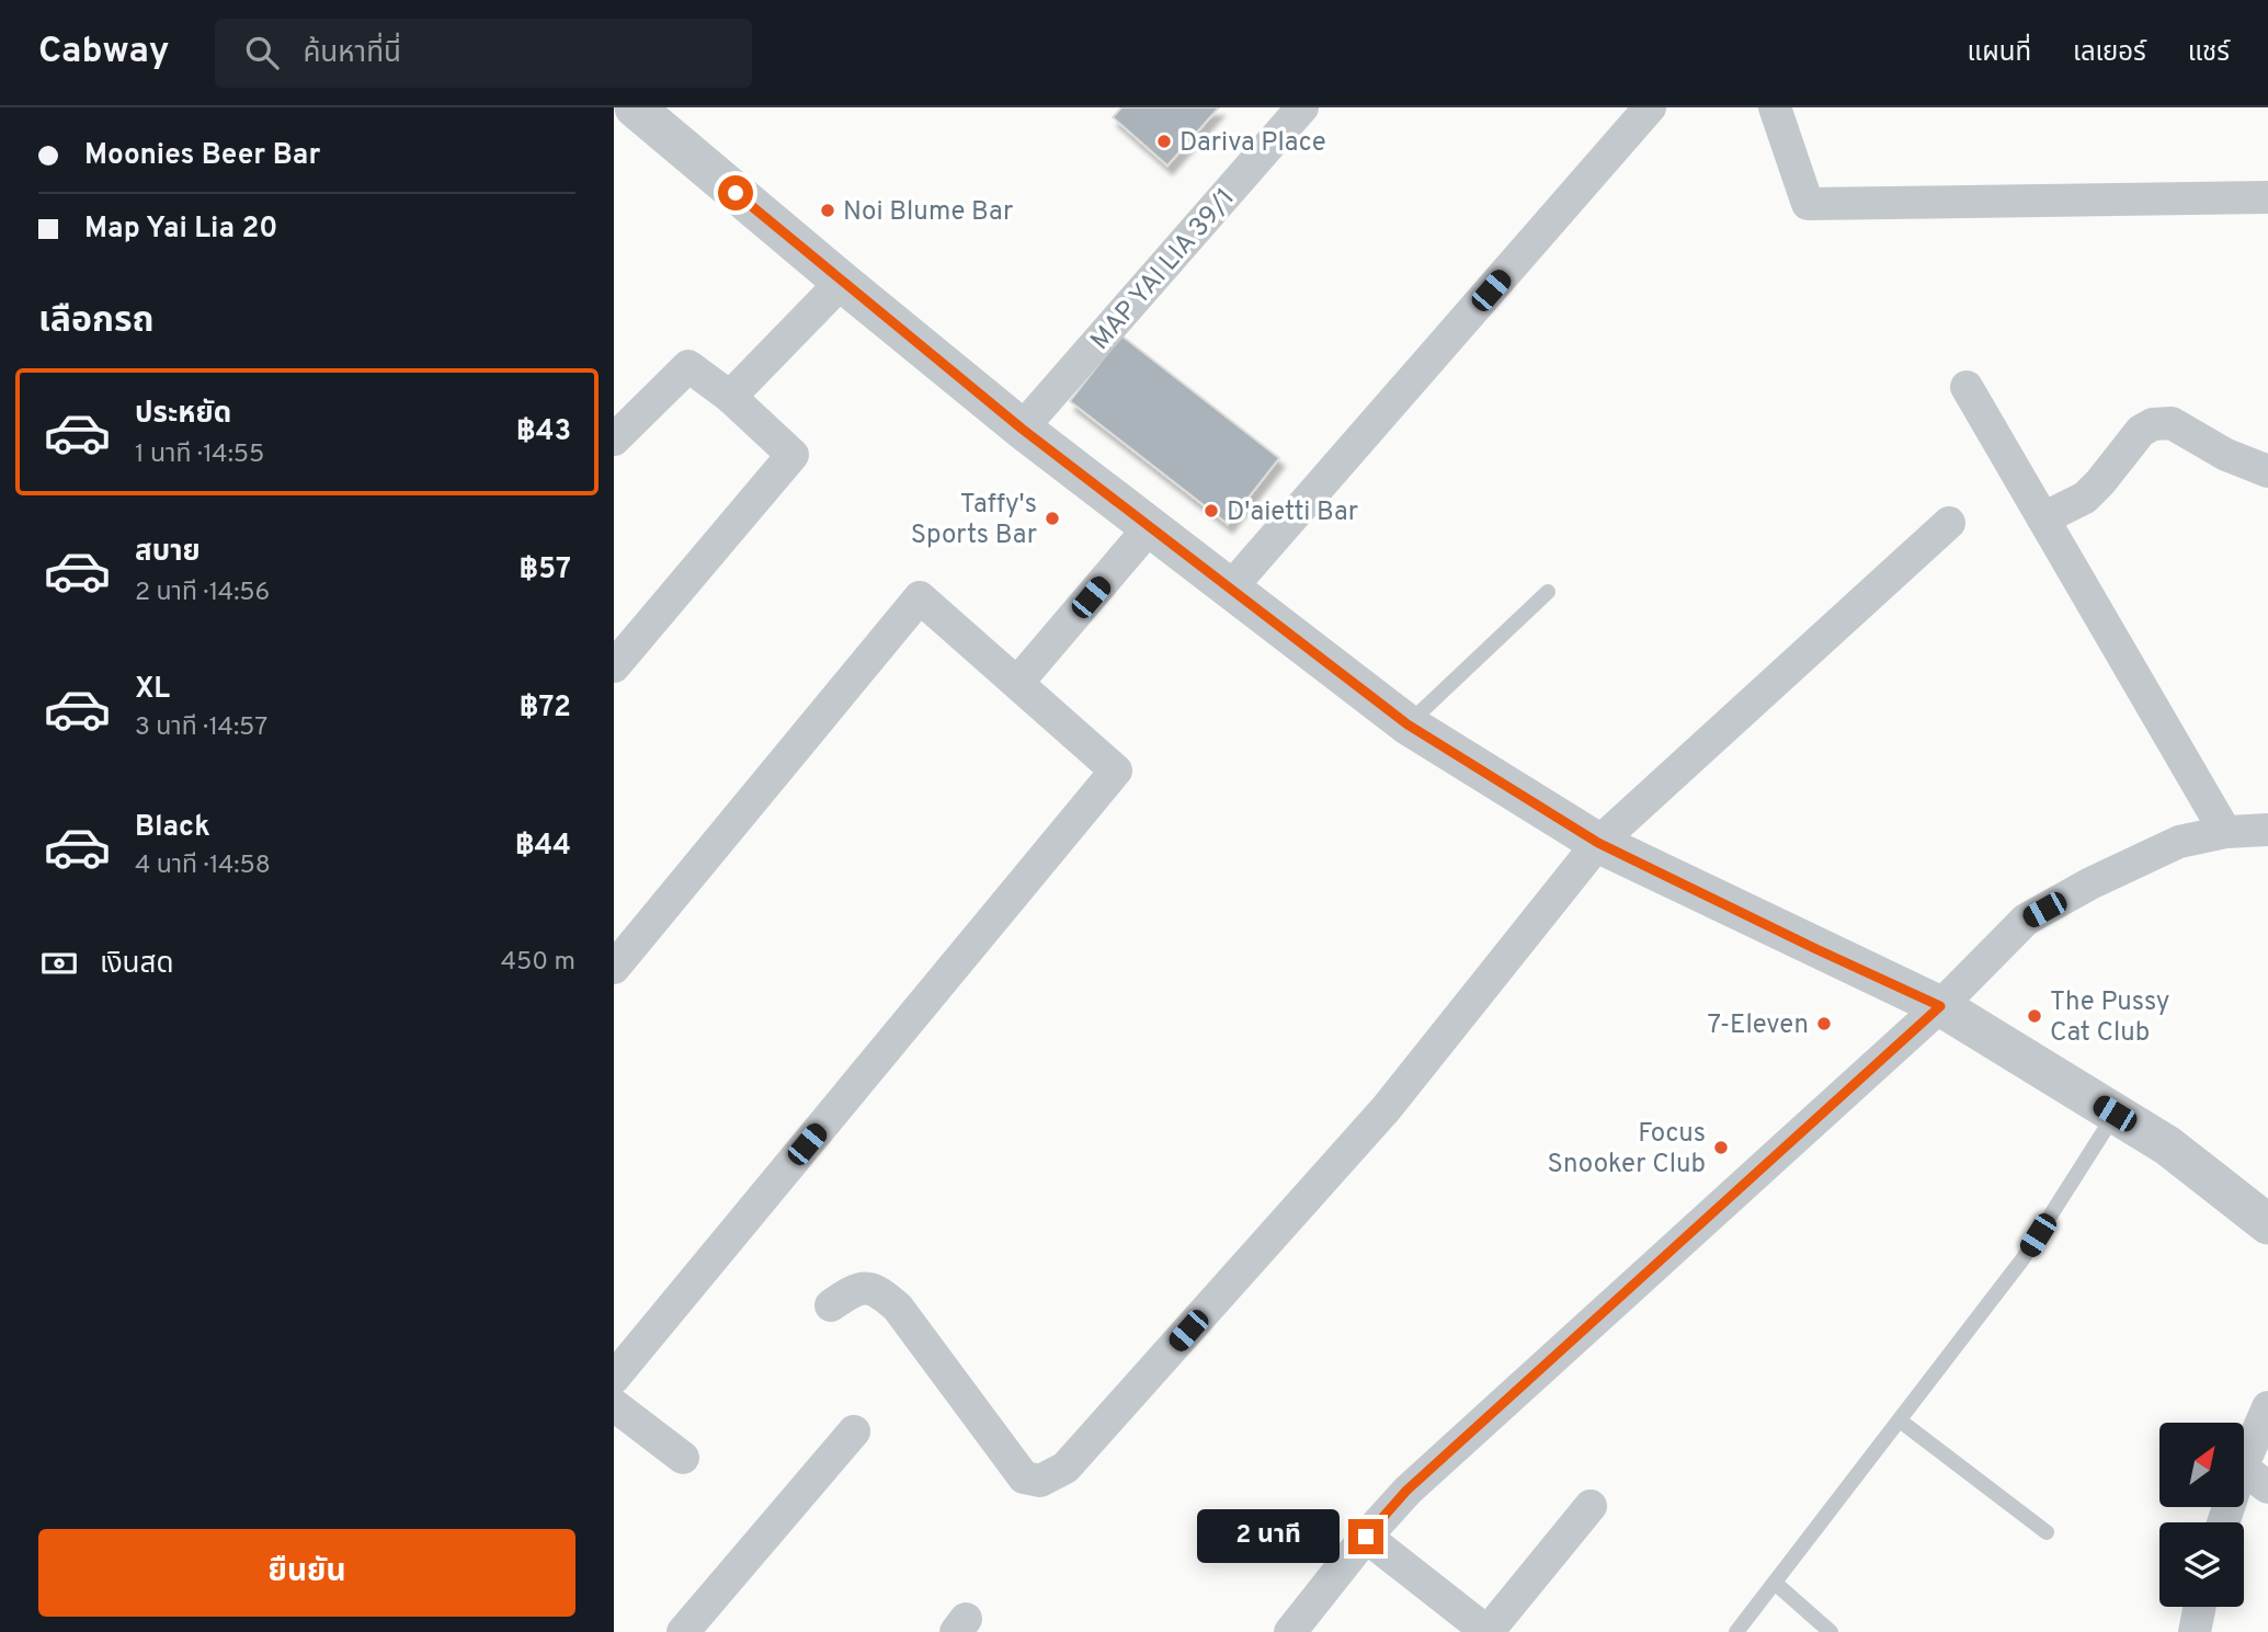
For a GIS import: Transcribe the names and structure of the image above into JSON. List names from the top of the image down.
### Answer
{
  "streets": {
    "street": ["MAP YAI LIA 39/1"]
  },
  "places": [
    "Dariva Place",
    "Noi Blume Bar",
    "D'aietti Bar",
    "Taffy's Sports Bar",
    "The Pussy Cat Club",
    "7-Eleven",
    "Focus Snooker Club"
  ],
  "north": "top right",
  "page": {
    "header": "Cabway",
    "search": "ค้นหาที่นี่",
    "nav": ["แผนที่", "เลเยอร์", "แชร์"],
    "banner": ["Moonies Beer Bar", "Map Yai Lia 20"],
    "heading": "เลือกรถ",
    "list": [
      {
        "name": "ประหยัด",
        "note": "1 นาที · 14:55",
        "value": "฿43"
      },
      {
        "name": "สบาย",
        "note": "2 นาที · 14:56",
        "value": "฿57"
      },
      {
        "name": "XL",
        "note": "3 นาที · 14:57",
        "value": "฿72"
      },
      {
        "name": "Black",
        "note": "4 นาที · 14:58",
        "value": "฿44"
      }
    ],
    "pay": ["เงินสด", "450 m"],
    "bubble": "2 นาที",
    "buttons": "ยืนยัน"
  }
}
